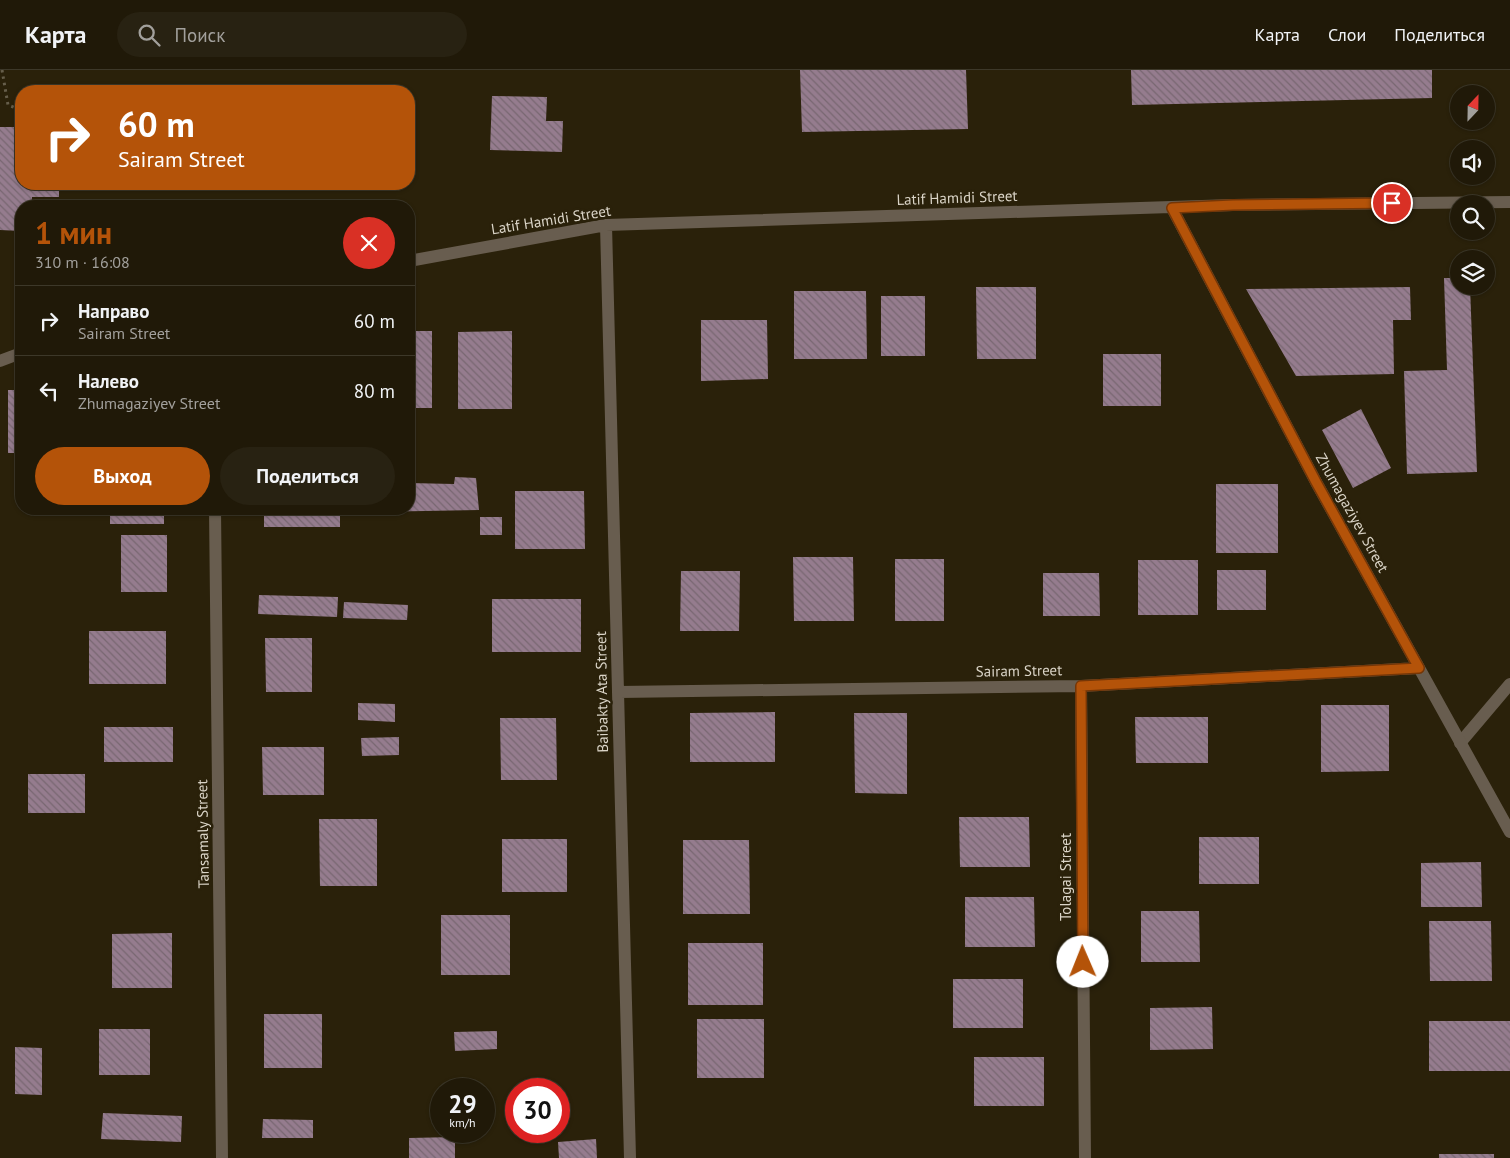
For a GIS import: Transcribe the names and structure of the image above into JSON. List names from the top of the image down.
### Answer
{
  "streets": {
    "street": [
      "Latif Hamidi Street",
      "Zhumagaziyev Street",
      "Sairam Street",
      "Baibakty Ata Street",
      "Tansamaly Street",
      "Tolagai Street"
    ]
  },
  "crossings": [
    ["Latif Hamidi Street", "Zhumagaziyev Street"],
    ["Latif Hamidi Street", "Baibakty Ata Street"],
    ["Zhumagaziyev Street", "Sairam Street"],
    ["Sairam Street", "Baibakty Ata Street"],
    ["Sairam Street", "Tolagai Street"]
  ],
  "north": "top",
  "page": {
    "header": "Карта",
    "search": "Поиск",
    "nav": ["Карта", "Слои", "Поделиться"],
    "turn": ["60 m", "Sairam Street"],
    "heading": ["1 мин", "310 m · 16:08"],
    "list": [
      {
        "name": "Направо",
        "note": "Sairam Street",
        "value": "60 m"
      },
      {
        "name": "Налево",
        "note": "Zhumagaziyev Street",
        "value": "80 m"
      }
    ],
    "buttons": ["Выход", "Поделиться"],
    "speed": "29 km/h",
    "limit": "30"
  }
}
